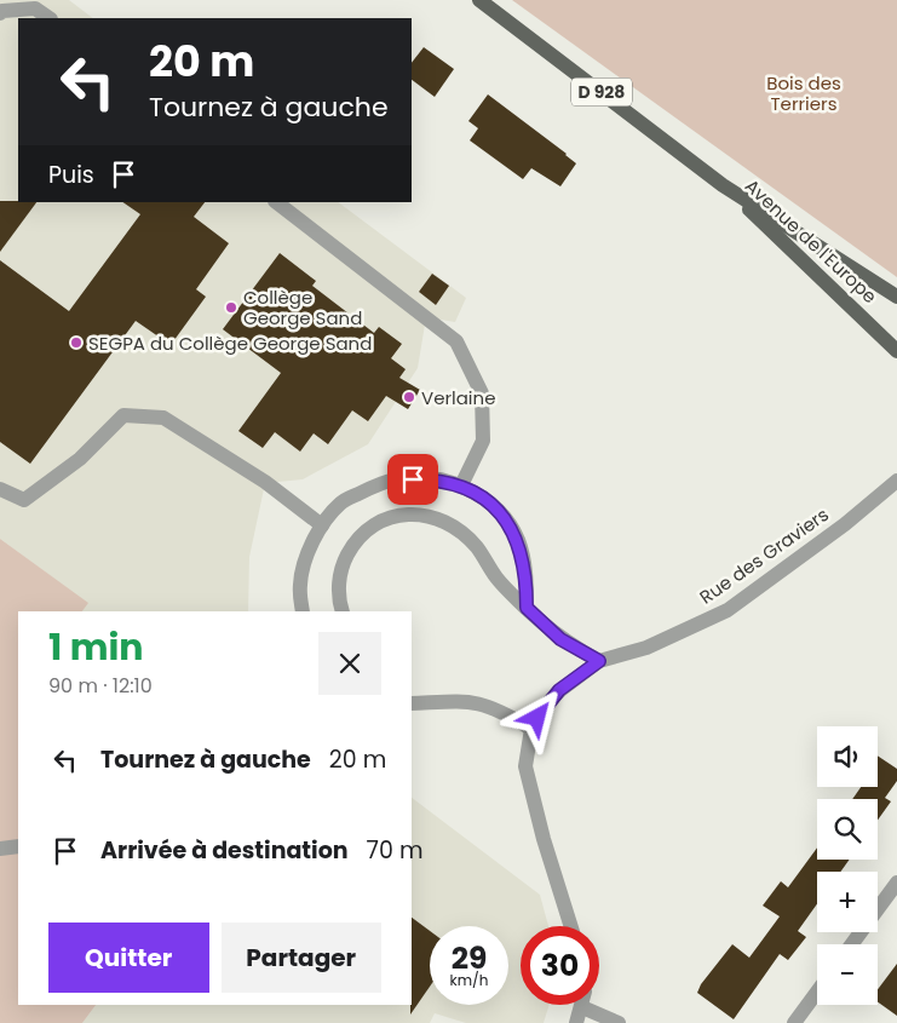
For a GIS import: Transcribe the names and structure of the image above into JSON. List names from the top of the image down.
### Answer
{
  "streets": {
    "main road": ["D 928", "Avenue de l'Europe"],
    "street": ["Rue des Graviers"]
  },
  "parks": ["Bois des Terriers"],
  "places": ["Collège George Sand", "SEGPA du Collège George Sand", "Verlaine"],
  "page": {
    "turn": ["20 m", "Tournez à gauche"],
    "then": "Puis",
    "heading": ["1 min", "90 m · 12:10"],
    "list": [
      {
        "name": "Tournez à gauche",
        "value": "20 m"
      },
      {
        "name": "Arrivée à destination",
        "value": "70 m"
      }
    ],
    "map_buttons": ["+", "−"],
    "buttons": ["Quitter", "Partager"],
    "speed": "29 km/h",
    "limit": "30"
  }
}
